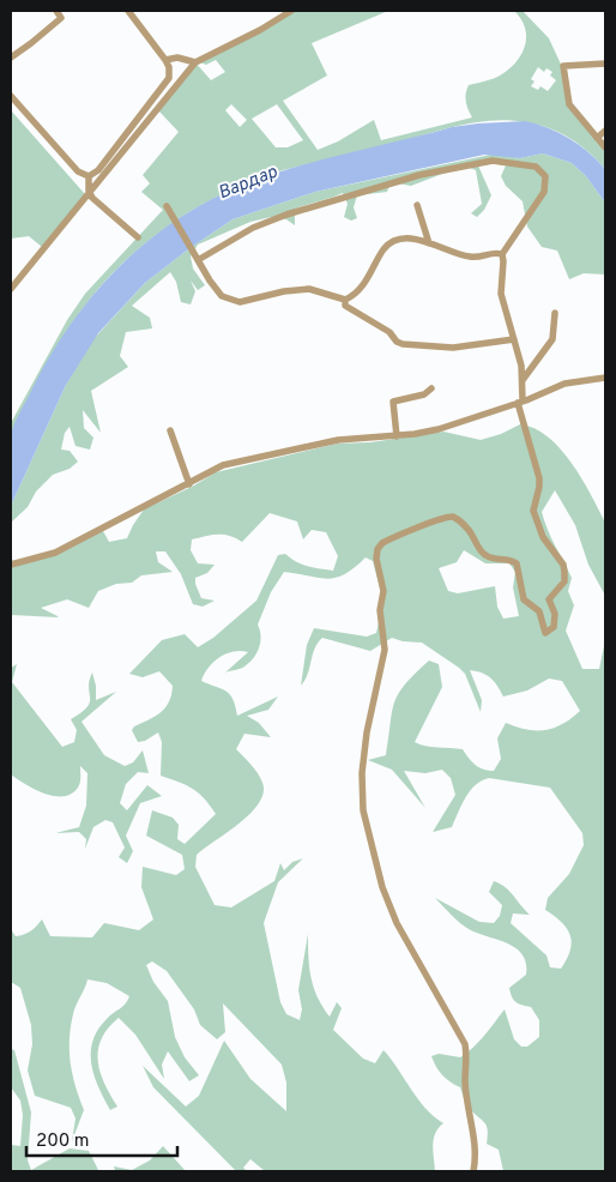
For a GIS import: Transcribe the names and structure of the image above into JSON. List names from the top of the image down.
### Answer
{
  "water": ["Вардар"],
  "scale_bar": "200 m"
}
